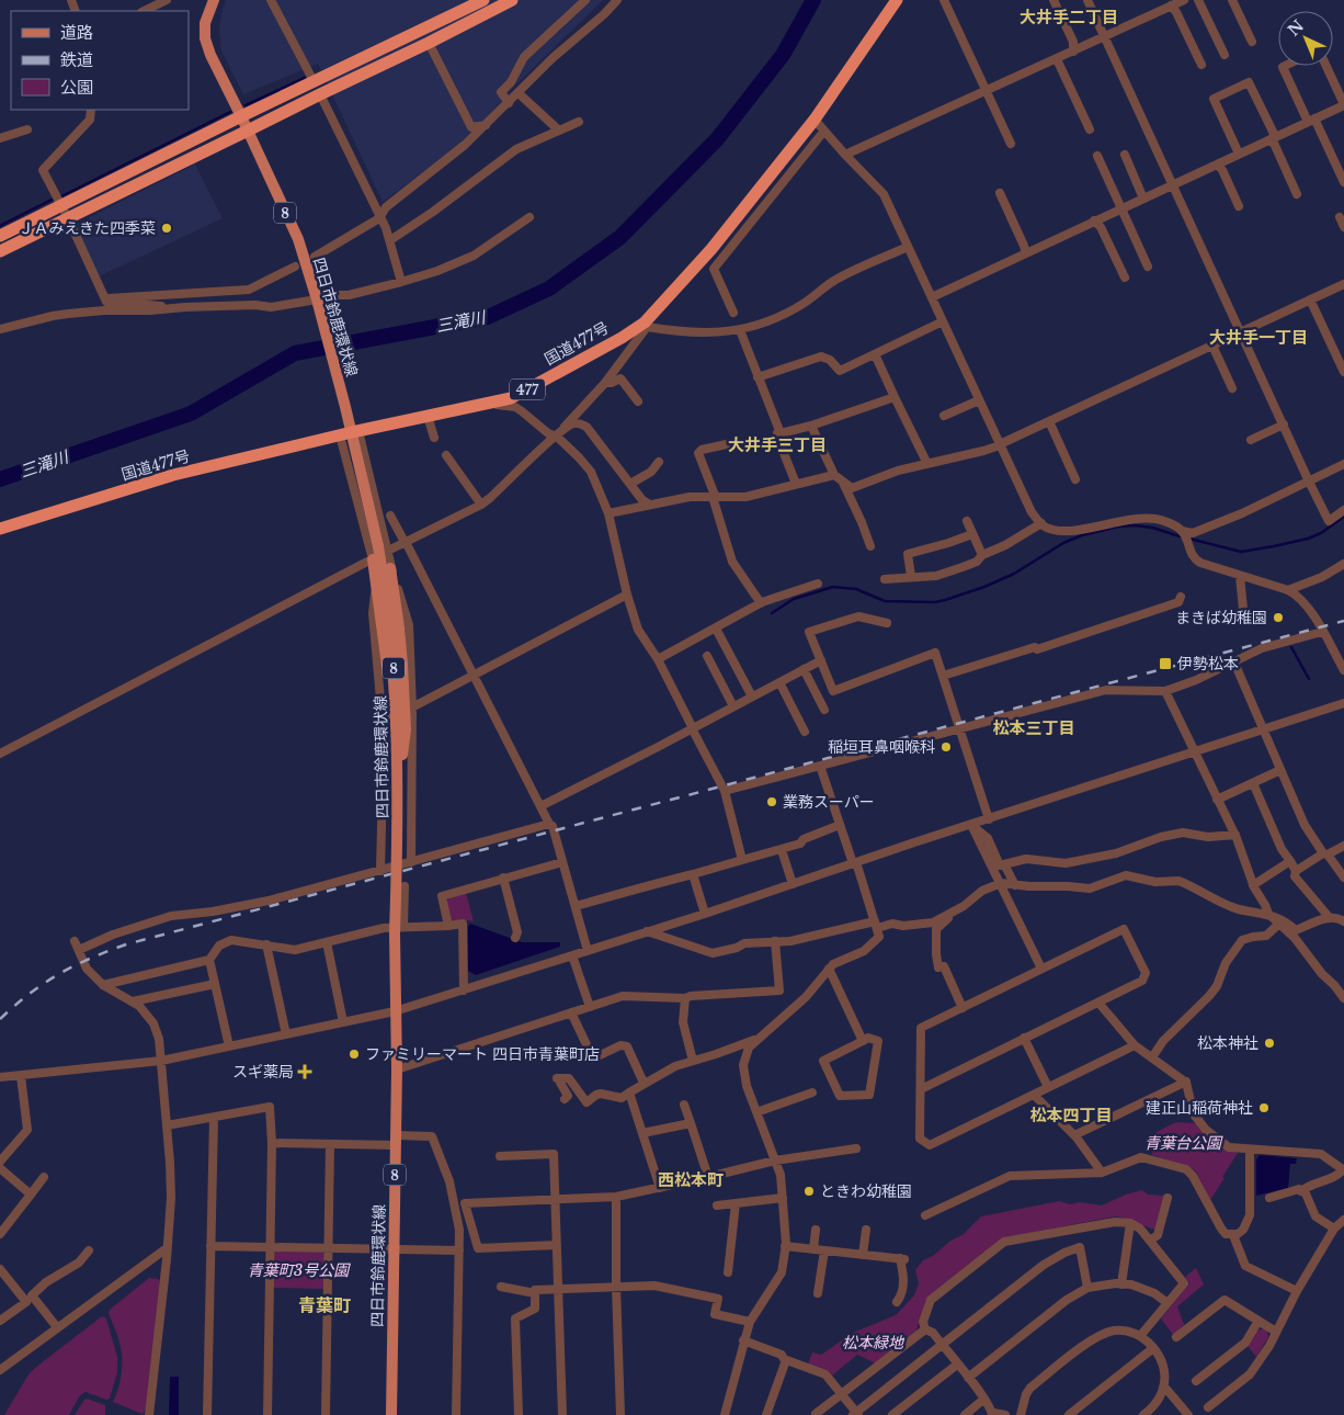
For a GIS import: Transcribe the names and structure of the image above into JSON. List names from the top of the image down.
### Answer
{
  "streets": {
    "highway": ["国道477号", "477"],
    "main road": ["8", "四日市鈴鹿環状線"]
  },
  "crossings": [
    ["8", "四日市鈴鹿環状線"],
    ["四日市鈴鹿環状線", "国道477号"]
  ],
  "districts": [
    "大井手二丁目",
    "大井手一丁目",
    "大井手三丁目",
    "松本三丁目",
    "松本四丁目",
    "西松本町",
    "青葉町"
  ],
  "water": ["三滝川"],
  "parks": ["青葉台公園", "青葉町3号公園", "松本緑地"],
  "places": {
    "other": [
      "ＪＡみえきた四季菜",
      "まきば幼稚園",
      "稲垣耳鼻咽喉科",
      "業務スーパー",
      "松本神社",
      "ファミリーマート 四日市青葉町店",
      "建正山稲荷神社",
      "ときわ幼稚園"
    ],
    "transit": ["伊勢松本"],
    "health": ["スギ薬局"]
  },
  "legend": ["道路", "鉄道", "公園"],
  "north": "top left"
}
